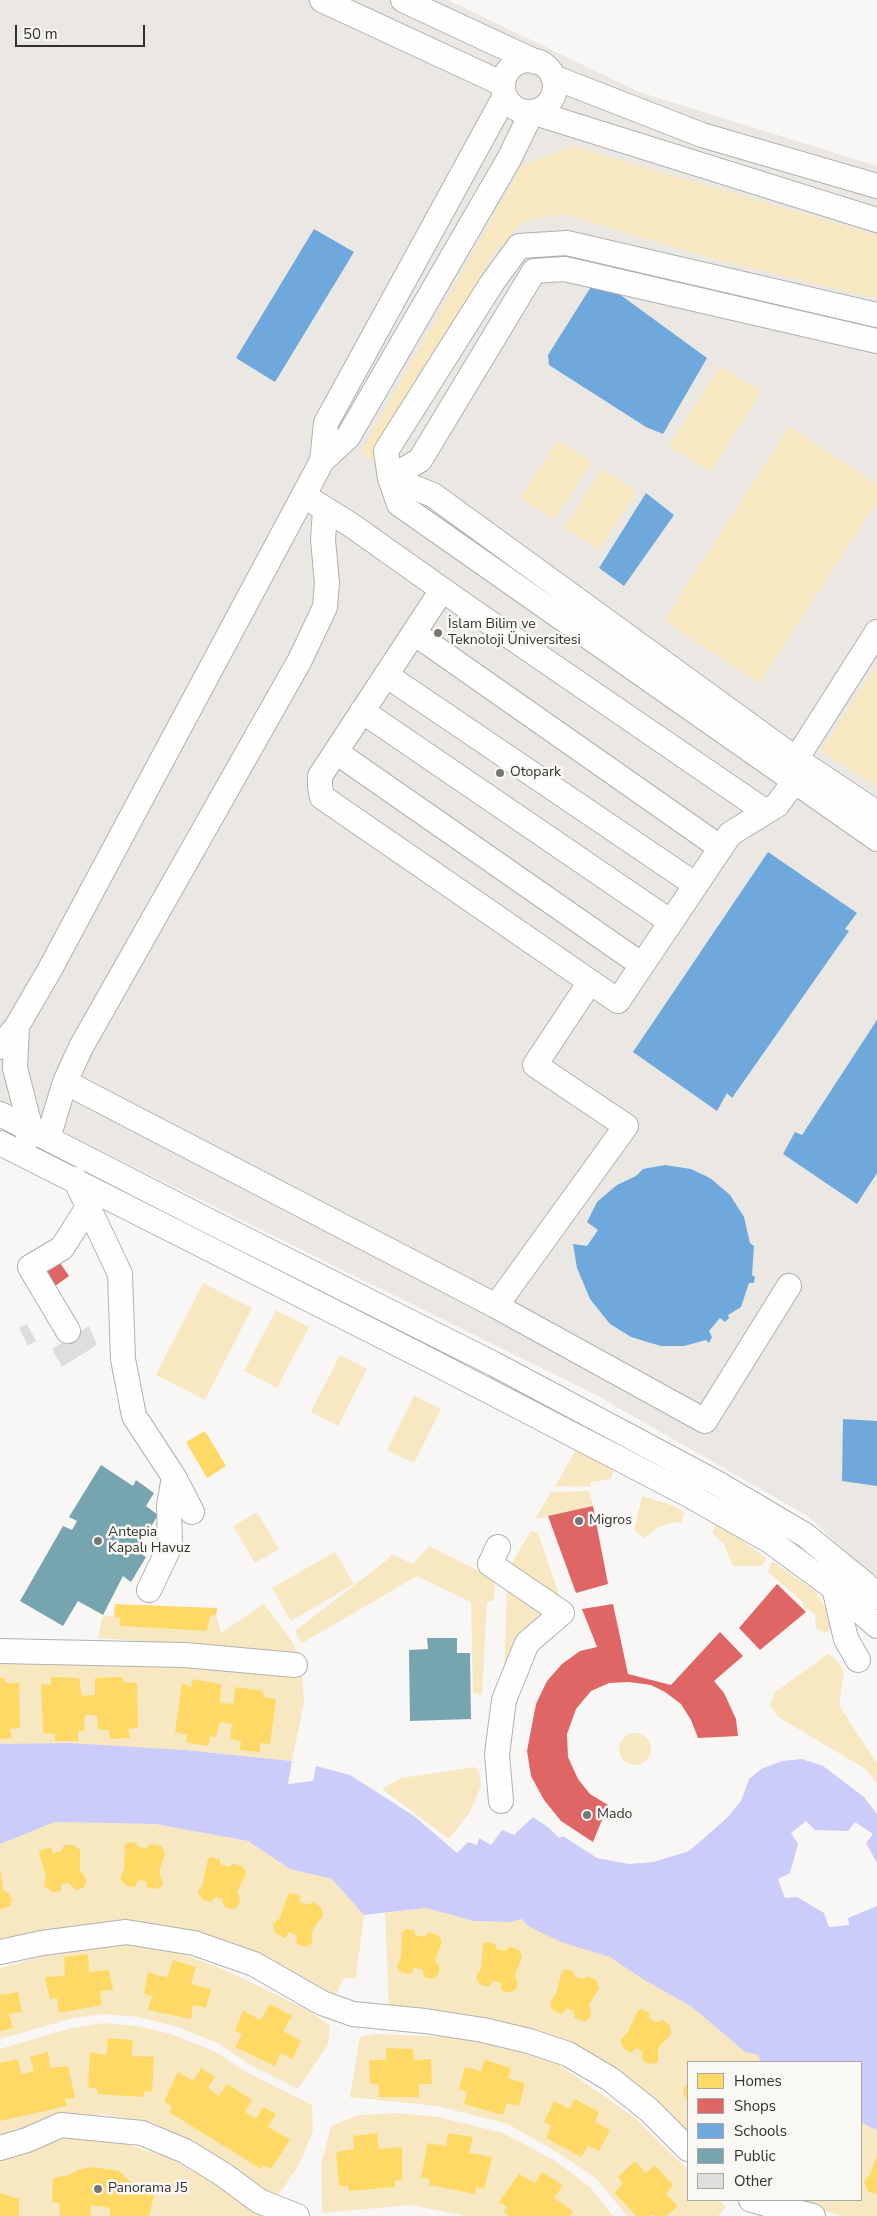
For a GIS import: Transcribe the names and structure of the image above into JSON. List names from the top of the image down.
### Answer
{
  "places": [
    "İslam Bilim ve Teknoloji Üniversitesi",
    "Otopark",
    "Migros",
    "Antepia Kapalı Havuz",
    "Mado",
    "Panorama J5"
  ],
  "legend": [
    "Homes",
    "Shops",
    "Schools",
    "Public",
    "Other"
  ],
  "scale_bar": "50 m"
}
